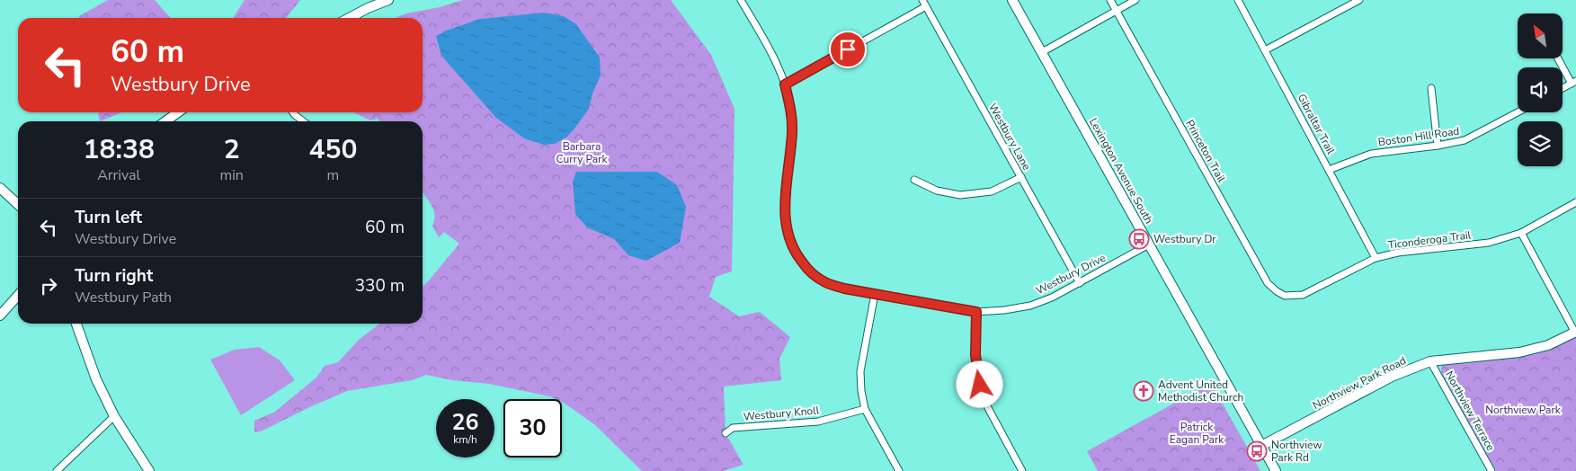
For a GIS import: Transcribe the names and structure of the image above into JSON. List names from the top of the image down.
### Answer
{
  "streets": {
    "street": [
      "Gibraltar Trail",
      "Westbury Lane",
      "Boston Hill Road",
      "Princeton Trail",
      "Lexington Avenue South",
      "Ticonderoga Trail",
      "Westbury Drive",
      "Northview Park Road",
      "Northview Terrace",
      "Westbury Knoll"
    ]
  },
  "crossings": [
    ["Gibraltar Trail", "Boston Hill Road"],
    ["Gibraltar Trail", "Ticonderoga Trail"],
    ["Westbury Lane", "Westbury Drive"],
    ["Princeton Trail", "Ticonderoga Trail"],
    ["Lexington Avenue South", "Westbury Drive"],
    ["Lexington Avenue South", "Northview Park Road"],
    ["Northview Park Road", "Northview Terrace"]
  ],
  "parks": ["Barbara Curry Park", "Northview Park", "Patrick Eagan Park"],
  "places": {
    "bus stop": ["Westbury Dr", "Northview Park Rd"],
    "church": ["Advent United Methodist Church"]
  },
  "north": "top left",
  "page": {
    "turn": ["60 m", "Westbury Drive"],
    "eta": [
      "18:38",
      "Arrival",
      "2",
      "min",
      "450",
      "m"
    ],
    "list": [
      {
        "name": "Turn left",
        "note": "Westbury Drive",
        "value": "60 m"
      },
      {
        "name": "Turn right",
        "note": "Westbury Path",
        "value": "330 m"
      }
    ],
    "speed": "26 km/h",
    "limit": "30"
  }
}
